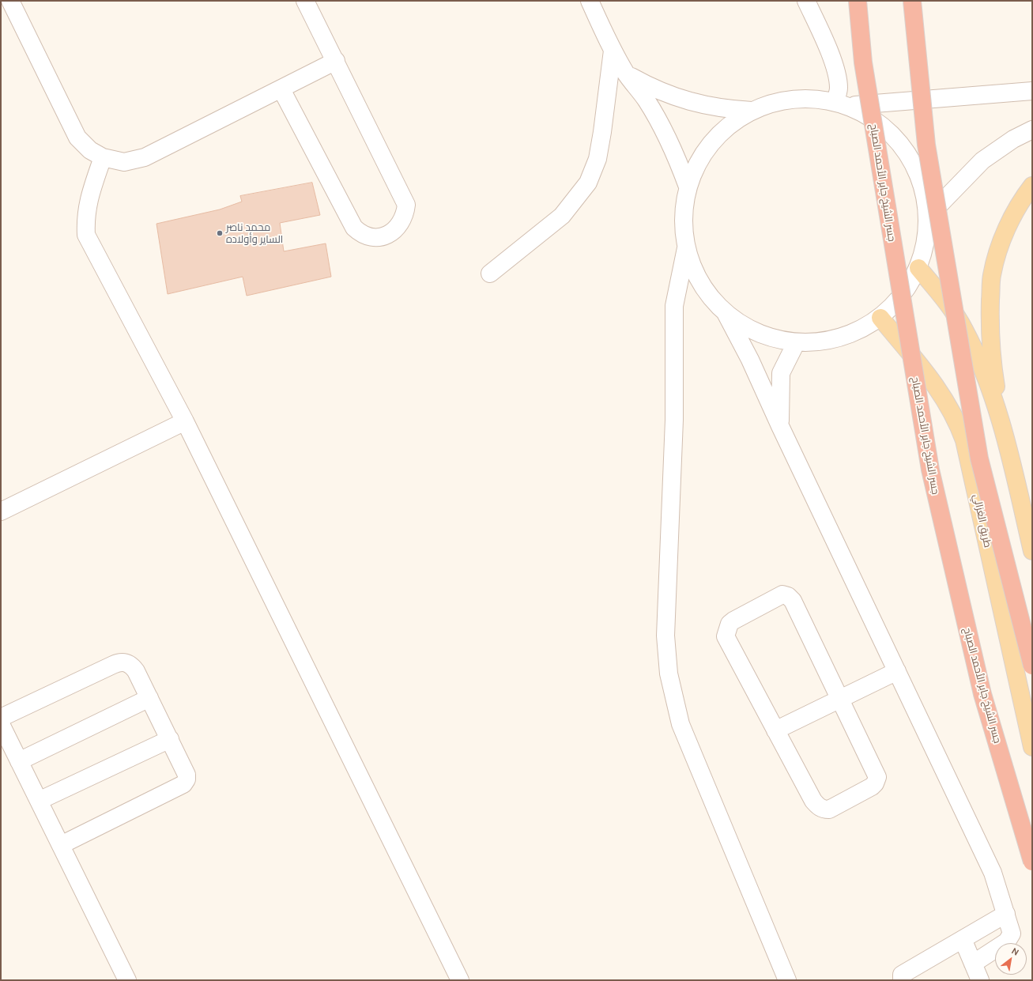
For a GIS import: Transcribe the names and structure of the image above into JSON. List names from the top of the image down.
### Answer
{
  "streets": {
    "highway": ["جسر الشيخ جابر الأحمد الصباح"],
    "main road": ["طريق الغزالي"]
  },
  "places": ["محمد ناصر الساير وأولاده"],
  "north": "top right"
}
